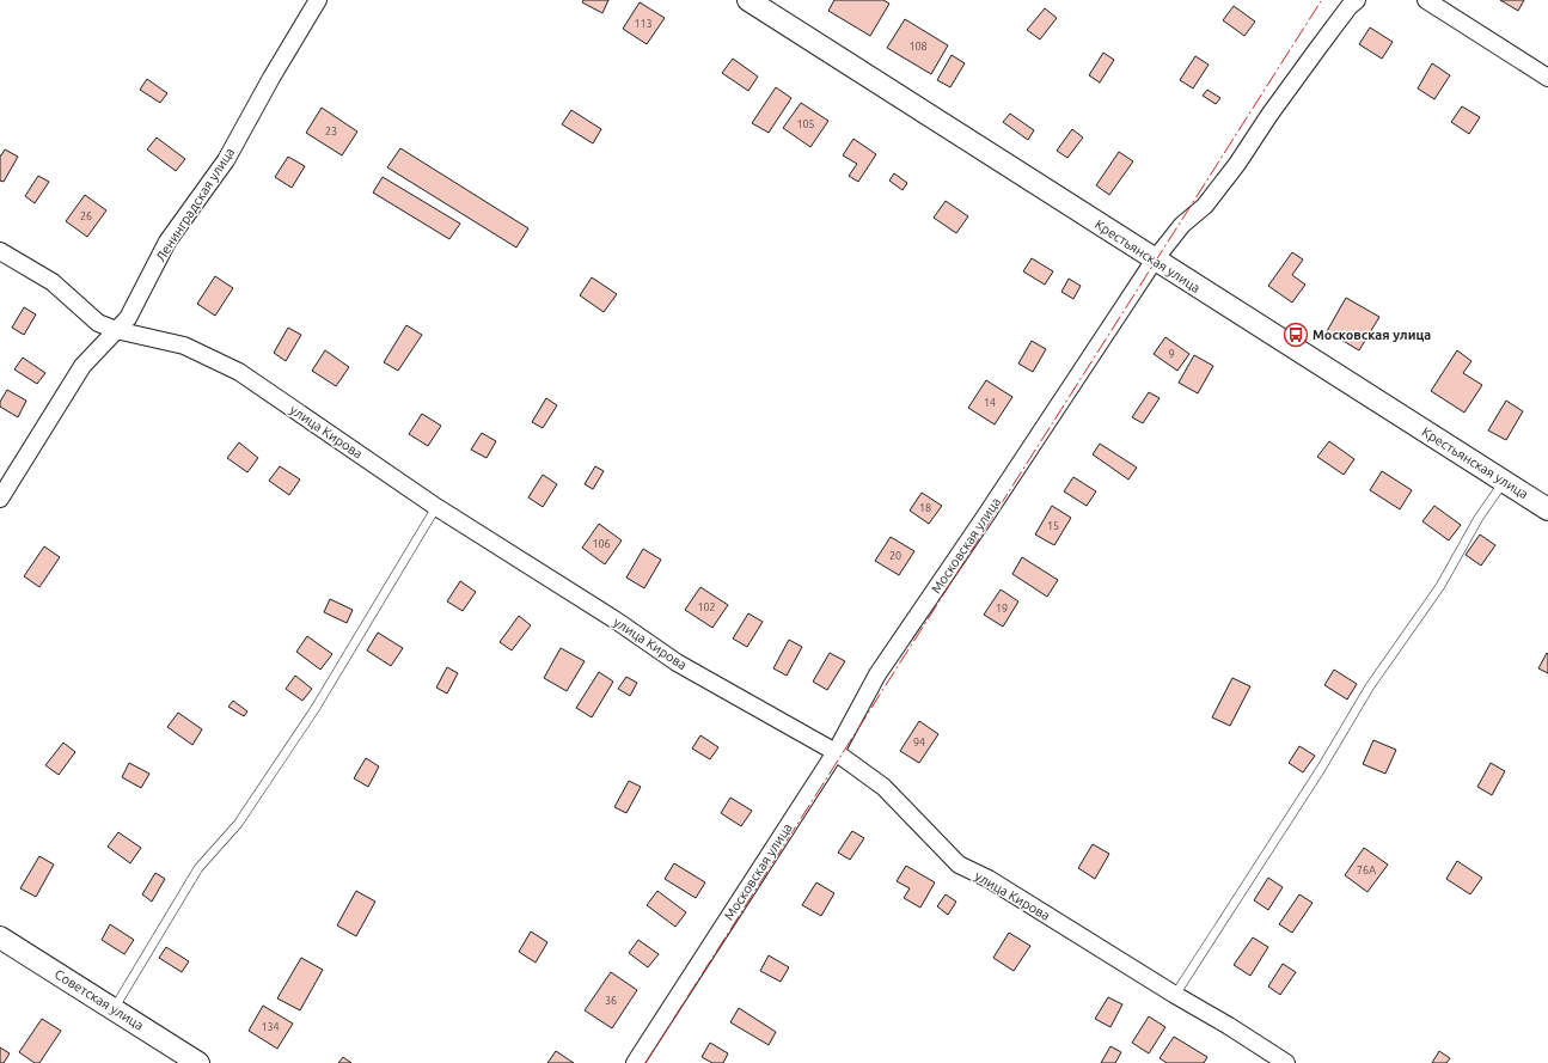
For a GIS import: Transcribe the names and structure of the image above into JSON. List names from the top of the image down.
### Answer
{
  "streets": {
    "street": [
      "Ленинградская улица",
      "Крестьянская улица",
      "улица Кирова",
      "Московская улица",
      "Советская улица"
    ]
  },
  "crossings": [
    ["Ленинградская улица", "улица Кирова"],
    ["Крестьянская улица", "Московская улица"],
    ["улица Кирова", "Московская улица"]
  ],
  "places": {
    "bus stop": ["Московская улица"]
  },
  "house_numbers": [
    "113",
    "108",
    "105",
    "23",
    "26",
    "9",
    "14",
    "18",
    "15",
    "106",
    "20",
    "102",
    "19",
    "94",
    "76А",
    "36",
    "134"
  ]
}
